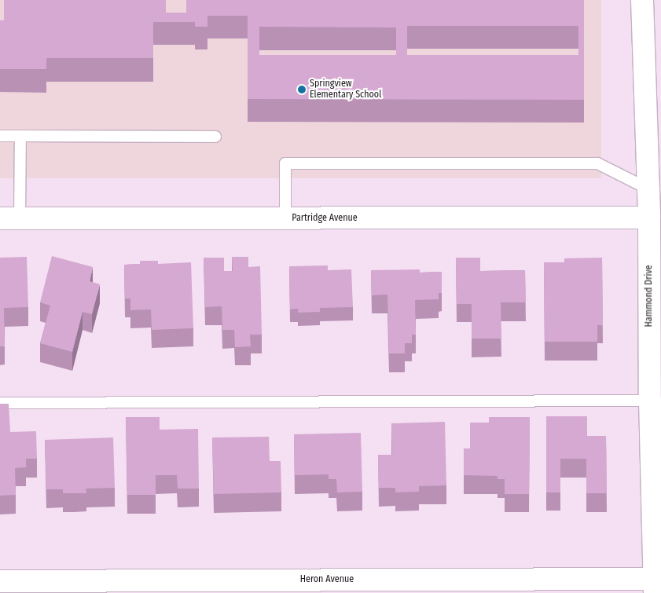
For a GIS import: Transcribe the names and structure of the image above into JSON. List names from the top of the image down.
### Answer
{
  "streets": {
    "street": ["Partridge Avenue", "Hammond Drive", "Heron Avenue"]
  },
  "crossings": [
    ["Partridge Avenue", "Hammond Drive"],
    ["Hammond Drive", "Heron Avenue"]
  ],
  "places": ["Springview Elementary School"]
}
